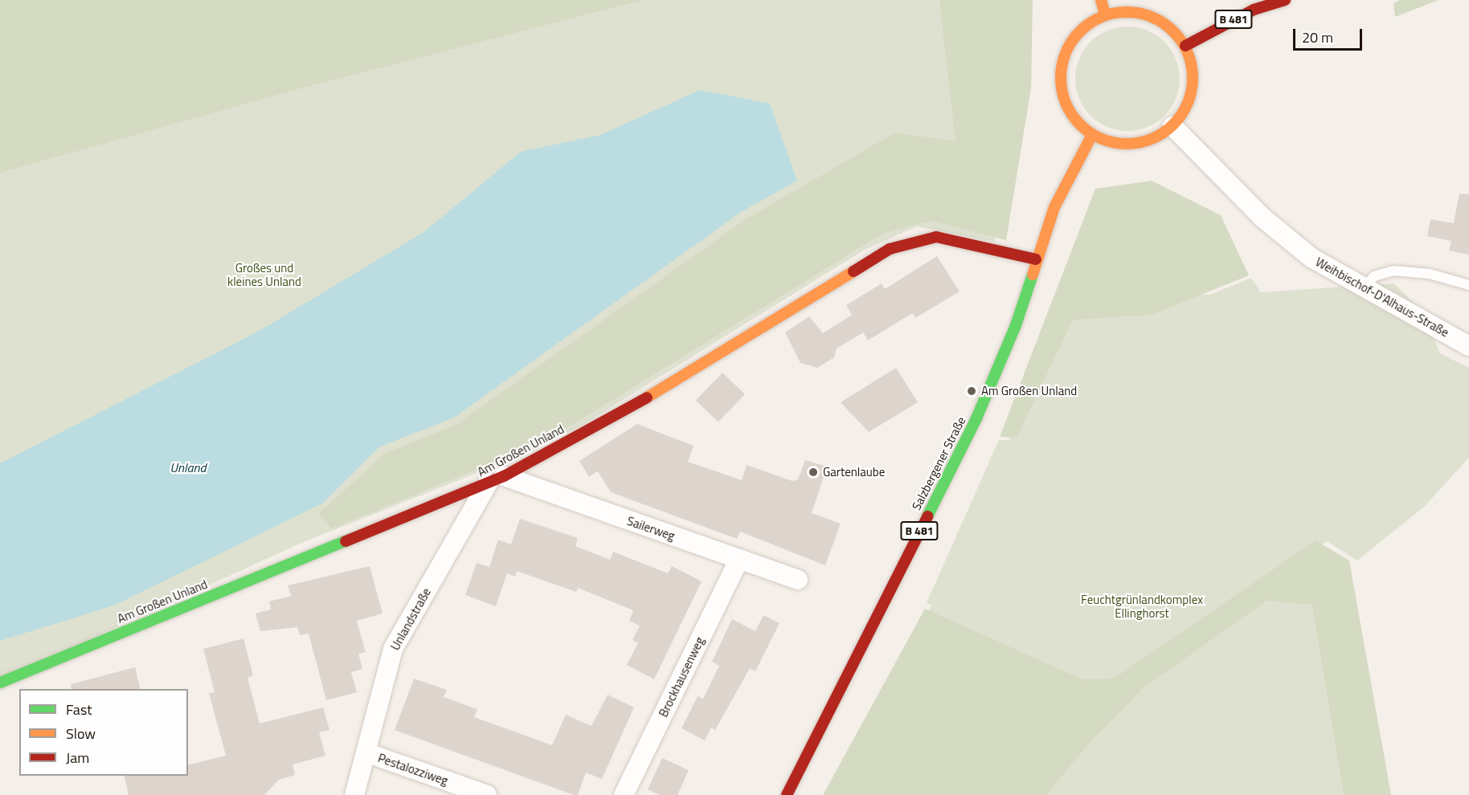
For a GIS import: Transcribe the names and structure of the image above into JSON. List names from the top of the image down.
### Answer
{
  "streets": {
    "main road": ["B 481", "Am Großen Unland", "Salzbergener Straße"],
    "street": [
      "Weihbischof-D'Alhaus-Straße",
      "Sailerweg",
      "Unlandstraße",
      "Brockhausenweg",
      "Pestalozziweg"
    ]
  },
  "crossings": [
    ["B 481", "Weihbischof-D'Alhaus-Straße"],
    ["B 481", "Salzbergener Straße"],
    ["Weihbischof-D'Alhaus-Straße", "Salzbergener Straße"],
    ["Am Großen Unland", "Salzbergener Straße"],
    ["Am Großen Unland", "Sailerweg"],
    ["Am Großen Unland", "Unlandstraße"],
    ["Sailerweg", "Unlandstraße"],
    ["Sailerweg", "Brockhausenweg"],
    ["Unlandstraße", "Pestalozziweg"]
  ],
  "water": ["Unland"],
  "parks": ["Großes und kleines Unland", "Feuchtgrünlandkomplex Ellinghorst"],
  "places": ["Am Großen Unland", "Gartenlaube"],
  "legend": ["Fast", "Slow", "Jam"],
  "scale_bar": "20 m"
}
